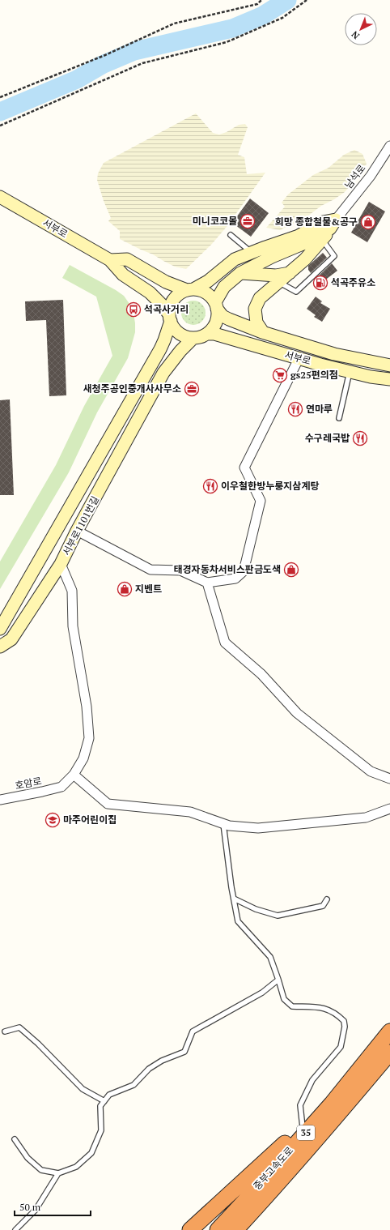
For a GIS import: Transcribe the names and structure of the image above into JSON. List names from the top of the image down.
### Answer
{
  "streets": {
    "highway": ["35", "중부고속도로"],
    "street": [
      "남석로",
      "서부로",
      "서부로1101번길",
      "호암로"
    ]
  },
  "crossings": [
    ["서부로", "서부로1101번길"],
    ["서부로1101번길", "호암로"]
  ],
  "places": {
    "office": ["미니코코몰", "새청주공인중개사사무소"],
    "shop": ["희망 종합철물&공구", "태경자동차서비스판금도색", "지벤트"],
    "fuel station": ["석곡주유소"],
    "bus stop": ["석곡사거리"],
    "supermarket": ["gs25편의점"],
    "restaurant": ["연마루", "수구레국밥", "이우철한방누룽지삼계탕"],
    "school or university": ["마주어린이집"]
  },
  "scale_bar": "50 m",
  "north": "bottom left"
}
